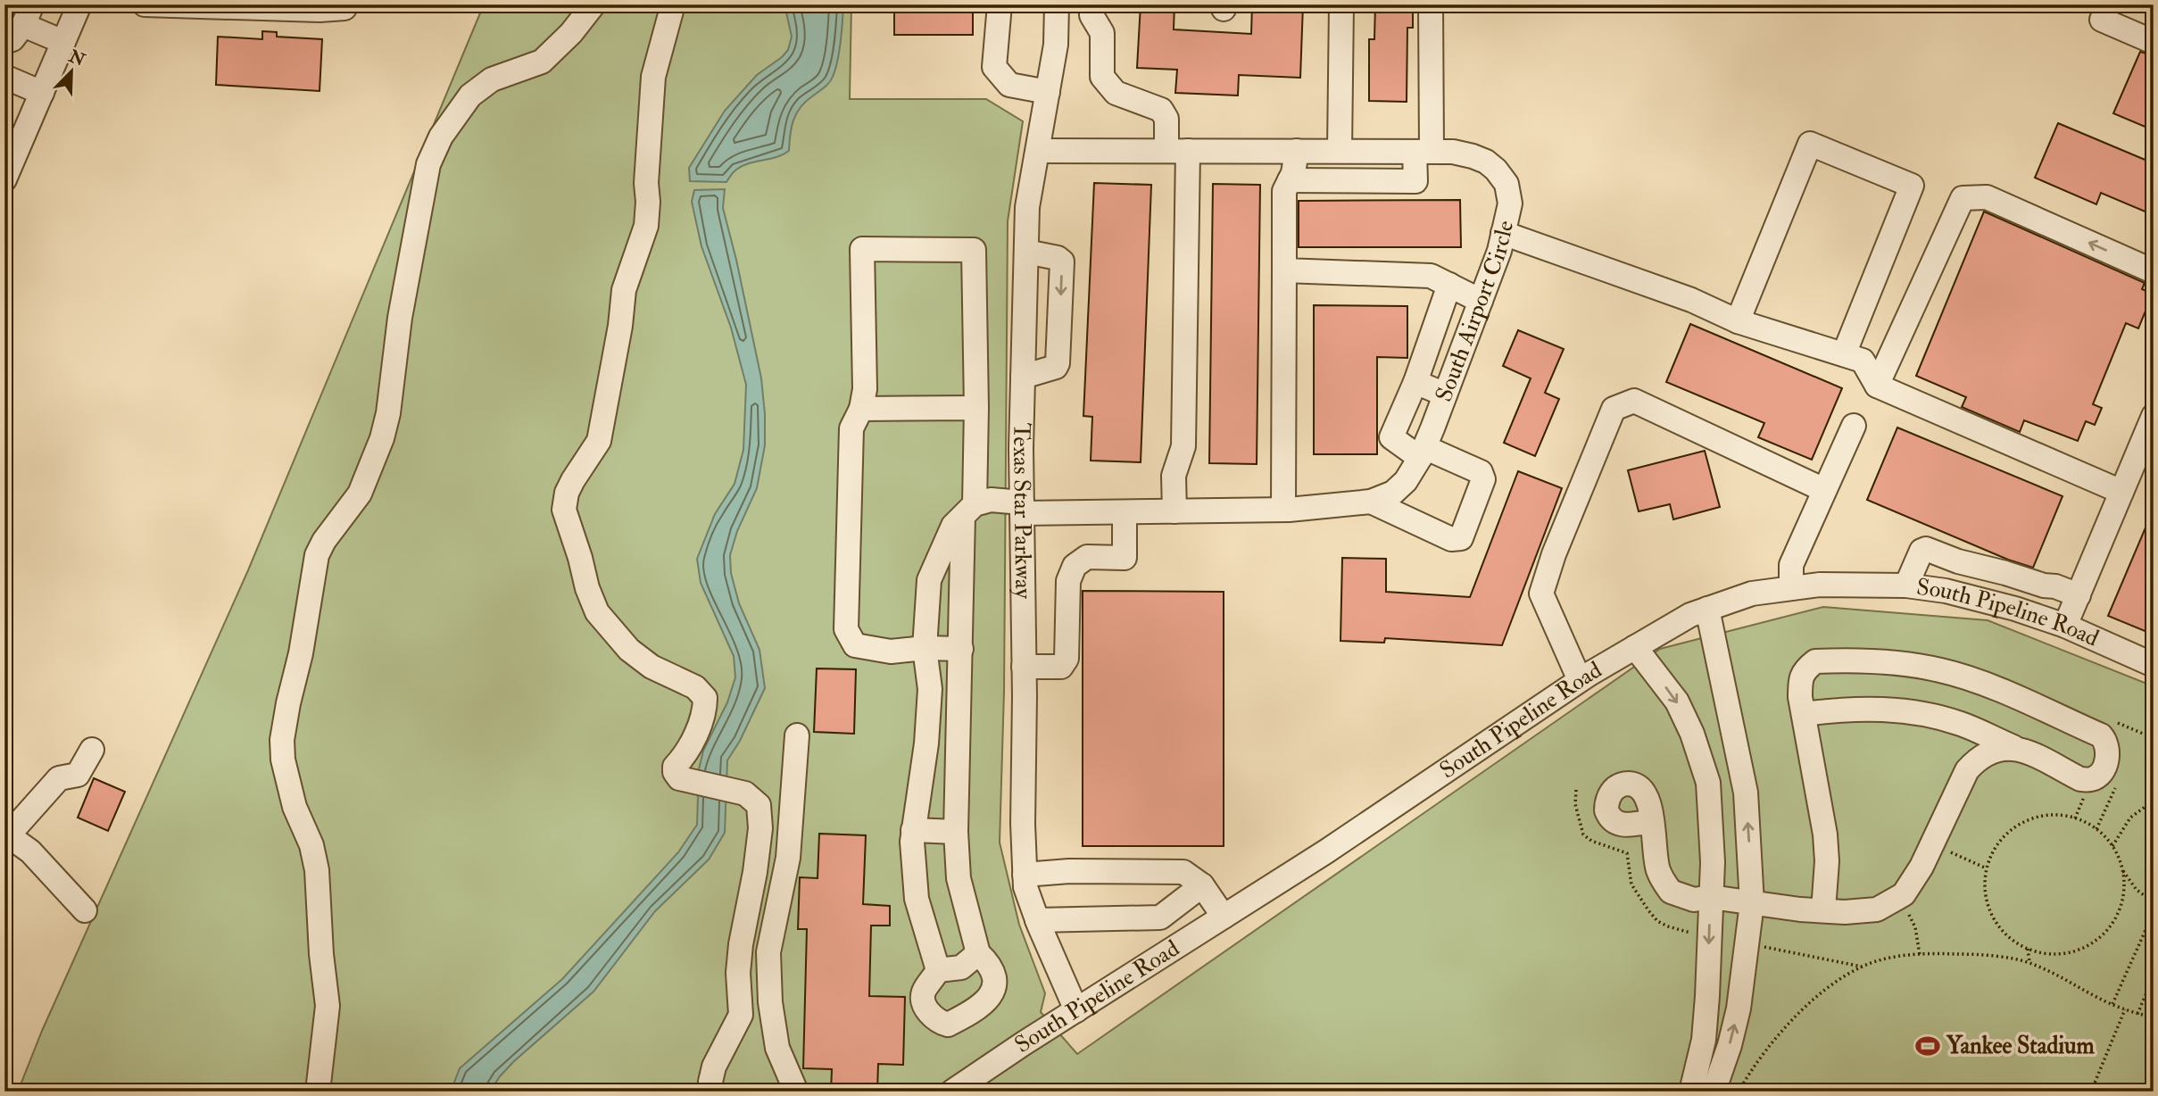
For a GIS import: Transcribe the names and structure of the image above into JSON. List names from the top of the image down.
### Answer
{
  "streets": {
    "street": ["South Airport Circle", "Texas Star Parkway", "South Pipeline Road"]
  },
  "crossings": [
    ["South Airport Circle", "Texas Star Parkway"],
    ["Texas Star Parkway", "South Pipeline Road"]
  ],
  "places": {
    "sports": ["Yankee Stadium"]
  },
  "north": "top right"
}
